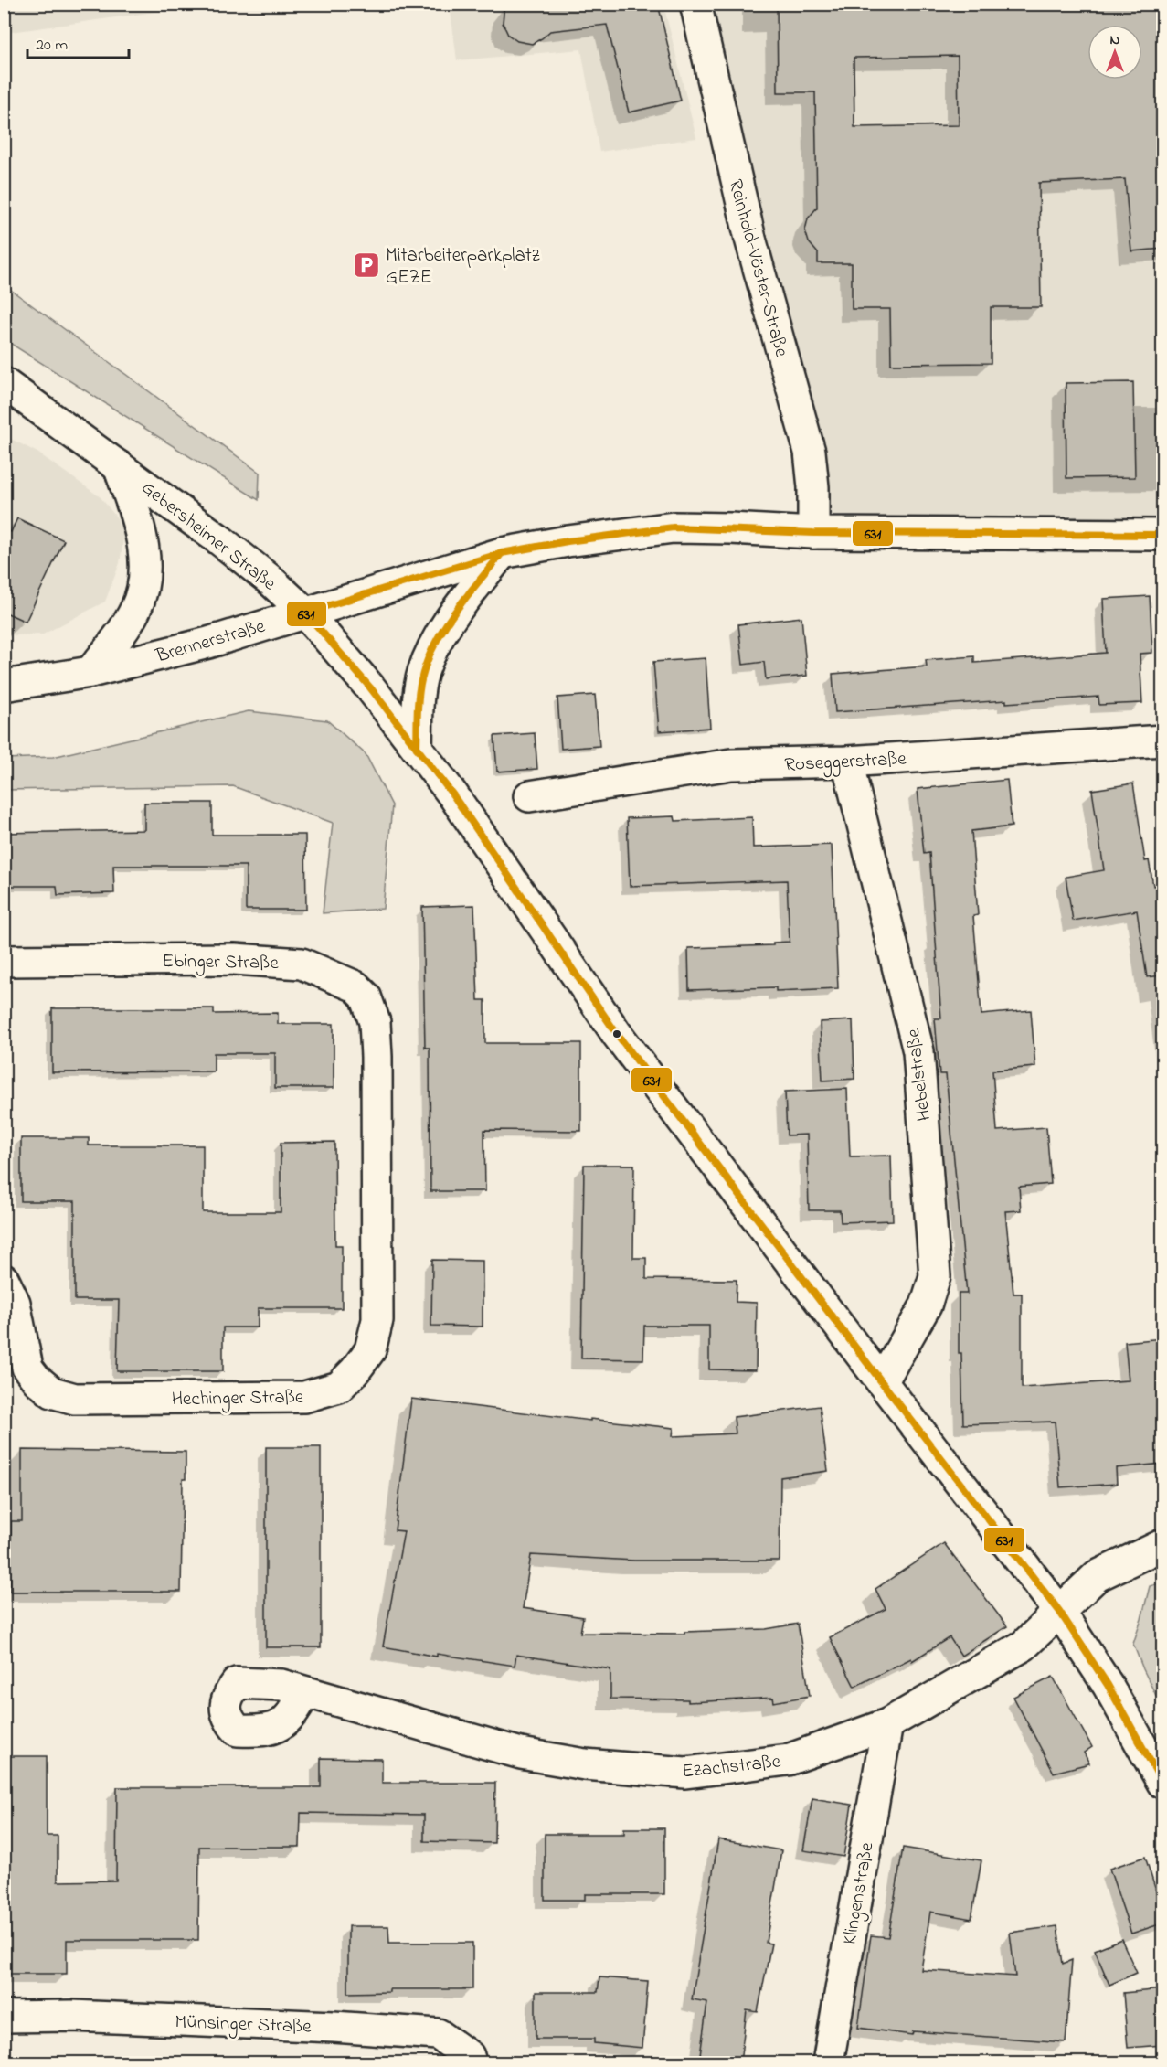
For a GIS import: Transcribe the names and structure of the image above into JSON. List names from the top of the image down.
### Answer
{
  "streets": {
    "street": [
      "Reinhold-Vöster-Straße",
      "Gebersheimer Straße",
      "Brennerstraße",
      "Roseggerstraße",
      "Ebinger Straße",
      "Hebelstraße",
      "Hechinger Straße",
      "Ezachstraße",
      "Klingenstraße",
      "Münsinger Straße"
    ]
  },
  "crossings": [
    ["Reinhold-Vöster-Straße", "Brennerstraße"],
    ["Gebersheimer Straße", "Brennerstraße"],
    ["Gebersheimer Straße", "Hebelstraße"],
    ["Gebersheimer Straße", "Ezachstraße"],
    ["Roseggerstraße", "Hebelstraße"],
    ["Ebinger Straße", "Hechinger Straße"],
    ["Ezachstraße", "Klingenstraße"]
  ],
  "places": {
    "parking": ["Mitarbeiterparkplatz GEZE"]
  },
  "lines": ["transit line 631"],
  "scale_bar": "20 m",
  "north": "top"
}
